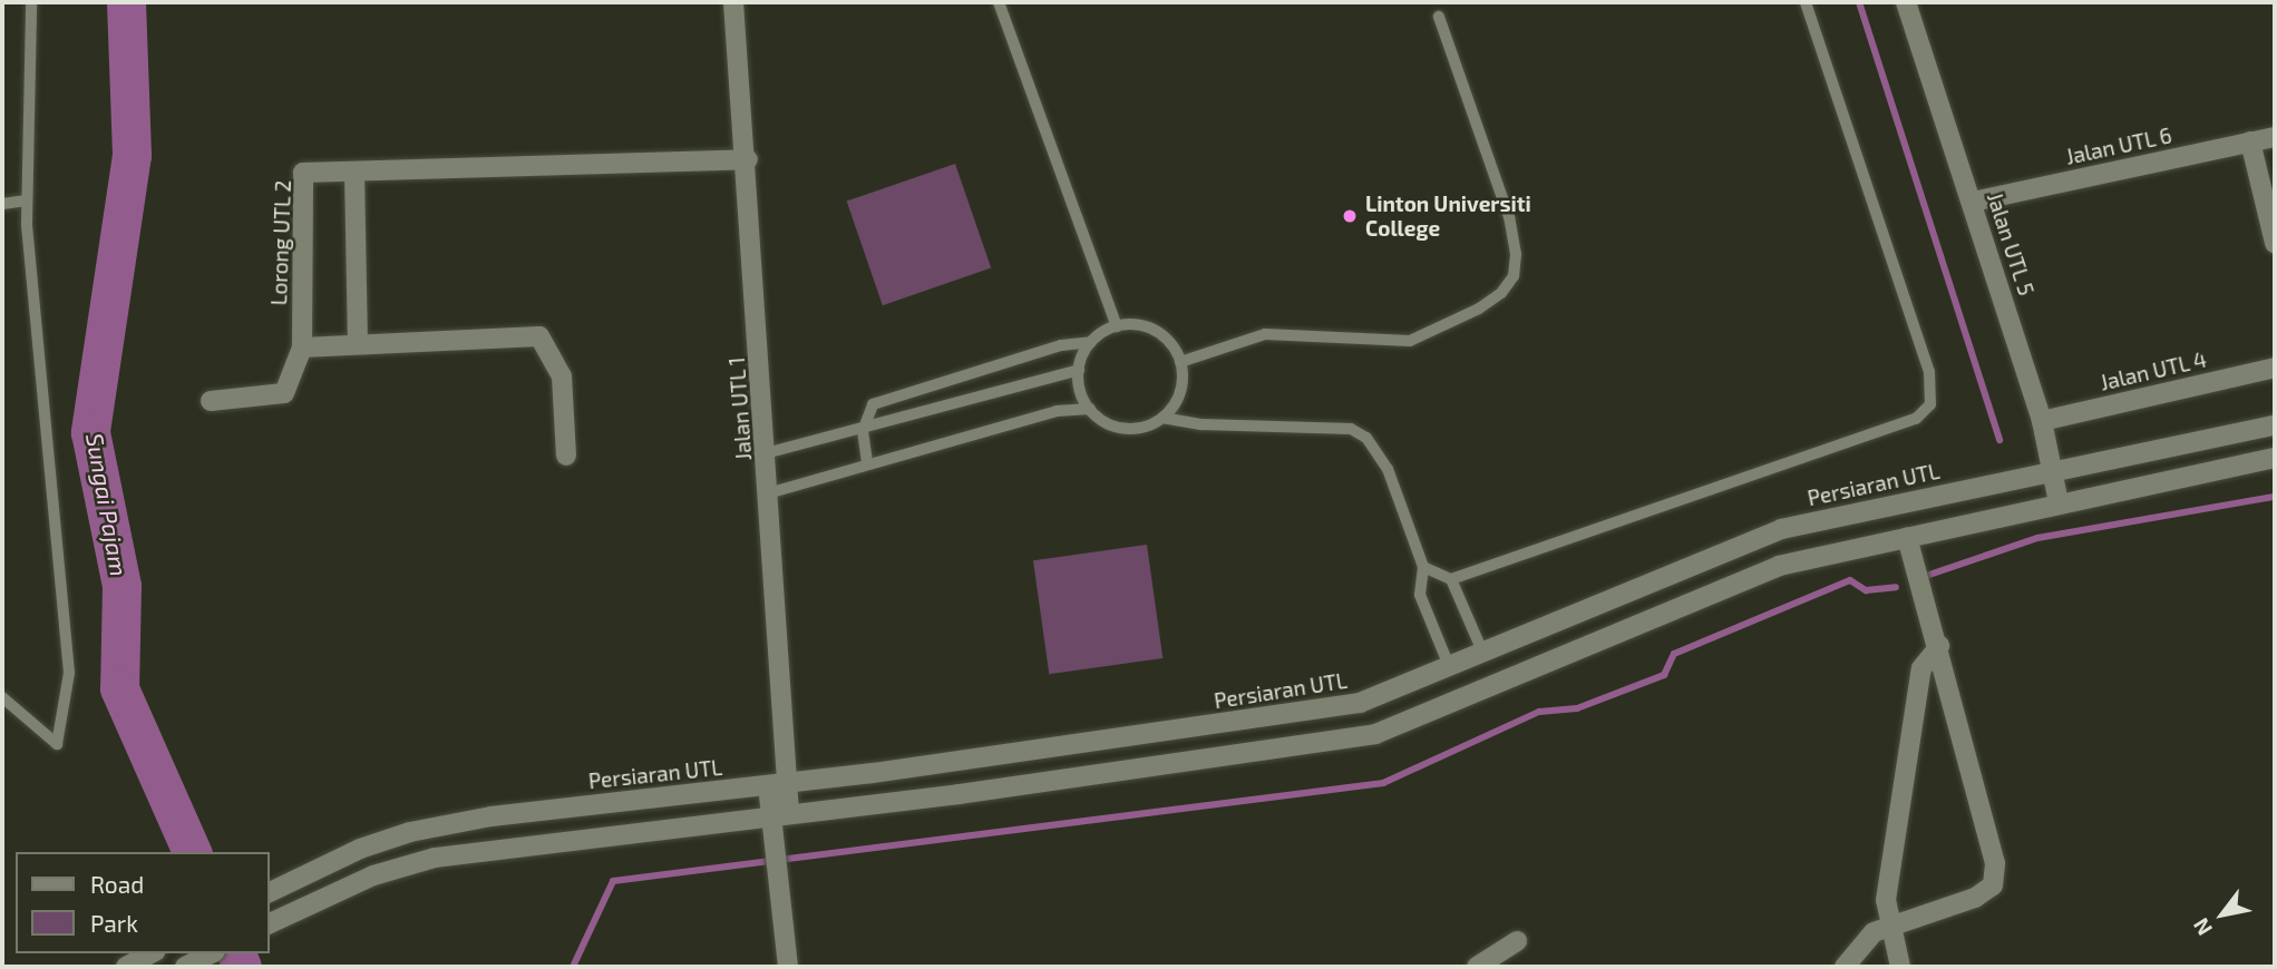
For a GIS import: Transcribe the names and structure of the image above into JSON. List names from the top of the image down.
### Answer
{
  "streets": {
    "street": [
      "Jalan UTL 6",
      "Lorong UTL 2",
      "Jalan UTL 5",
      "Jalan UTL 4",
      "Jalan UTL 1",
      "Persiaran UTL"
    ]
  },
  "crossings": [
    ["Jalan UTL 6", "Jalan UTL 5"],
    ["Lorong UTL 2", "Jalan UTL 1"],
    ["Jalan UTL 5", "Jalan UTL 4"],
    ["Jalan UTL 5", "Persiaran UTL"],
    ["Jalan UTL 1", "Persiaran UTL"]
  ],
  "water": ["Sungai Pajam"],
  "places": ["Linton Universiti College"],
  "legend": ["Road", "Park"],
  "north": "bottom left"
}
